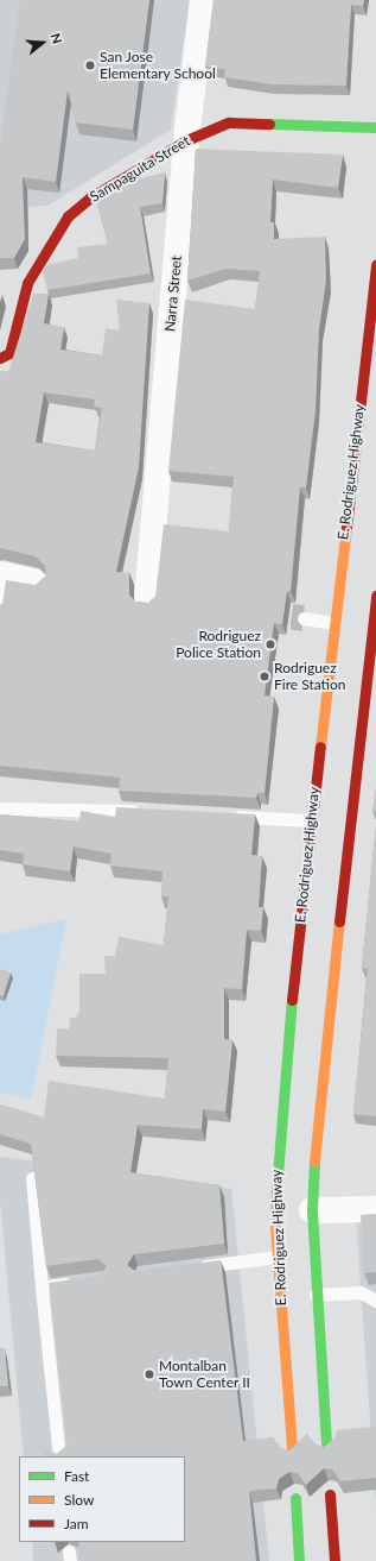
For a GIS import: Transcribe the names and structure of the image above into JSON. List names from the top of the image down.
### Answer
{
  "streets": {
    "main road": ["Sampaguita Street", "E. Rodriguez Highway"],
    "street": ["Narra Street"]
  },
  "crossings": [
    ["Sampaguita Street", "Narra Street"]
  ],
  "places": [
    "San Jose Elementary School",
    "Rodriguez Police Station",
    "Rodriguez Fire Station",
    "Montalban Town Center II"
  ],
  "legend": ["Fast", "Slow", "Jam"],
  "north": "right"
}
